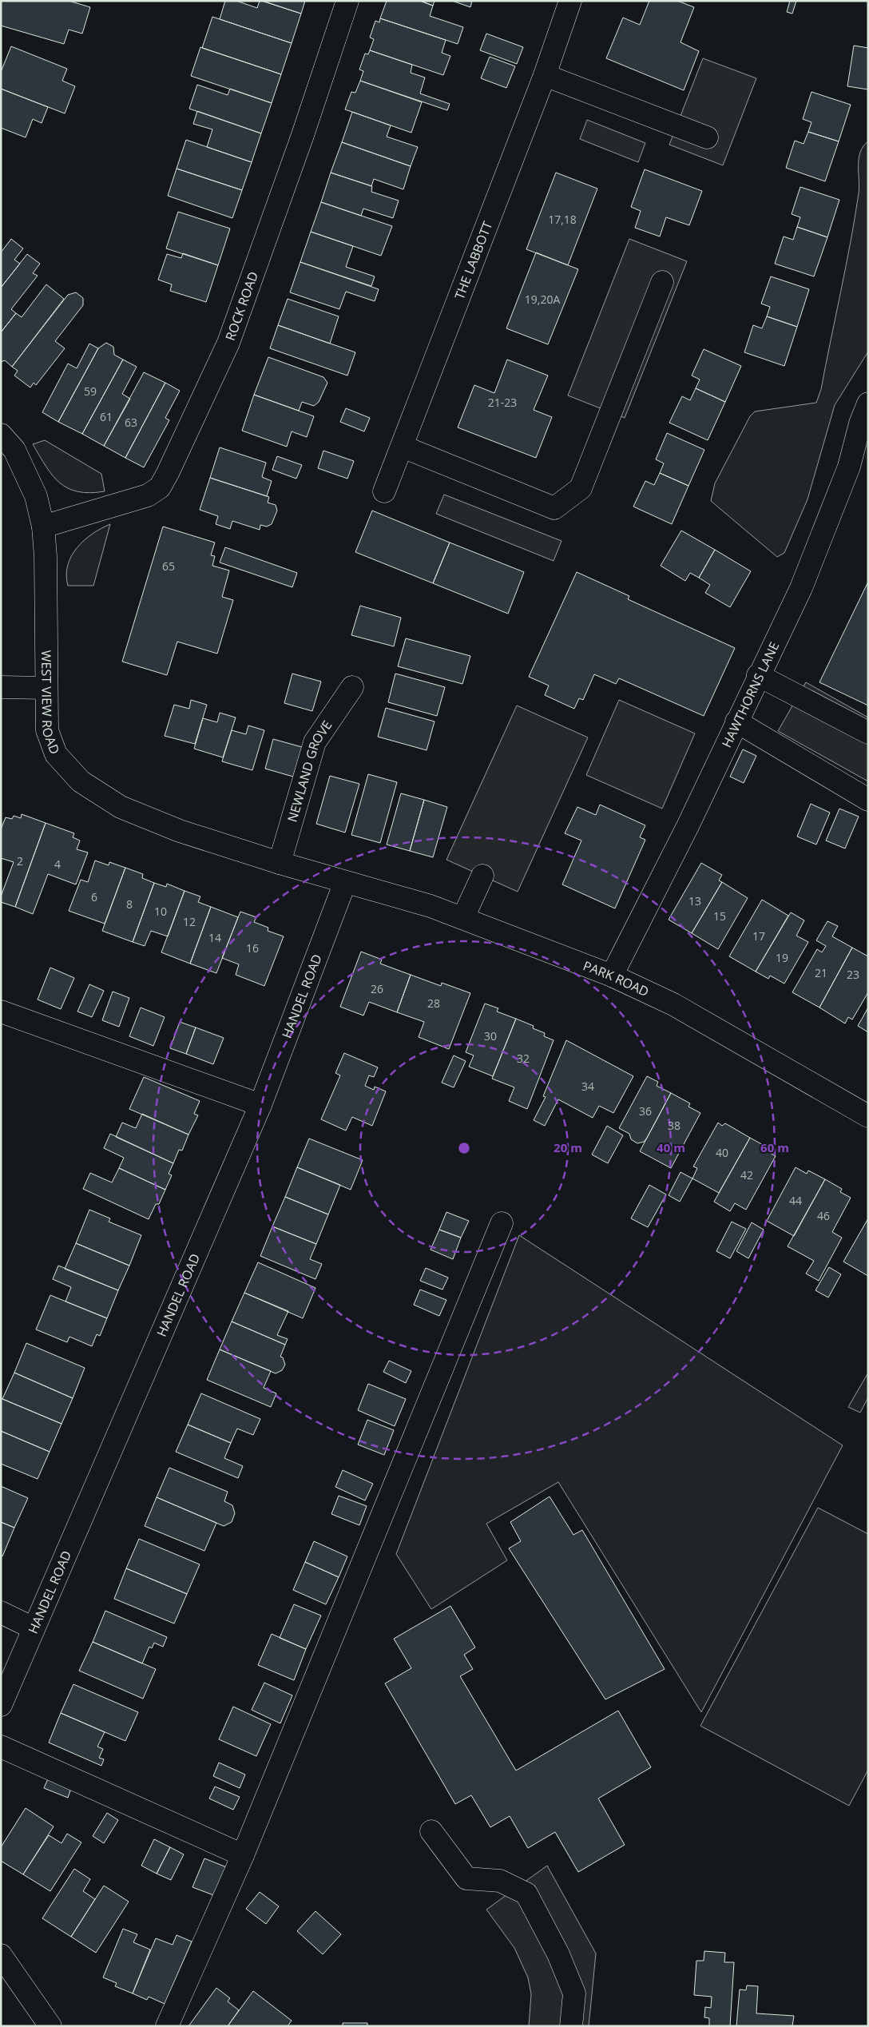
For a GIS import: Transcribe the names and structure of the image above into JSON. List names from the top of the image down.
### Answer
{
  "streets": {
    "street": [
      "THE LABBOTT",
      "ROCK ROAD",
      "HAWTHORNS LANE",
      "WEST VIEW ROAD",
      "NEWLAND GROVE",
      "PARK ROAD",
      "HANDEL ROAD"
    ]
  },
  "crossings": [
    ["ROCK ROAD", "WEST VIEW ROAD"],
    ["HAWTHORNS LANE", "PARK ROAD"],
    ["WEST VIEW ROAD", "NEWLAND GROVE"],
    ["WEST VIEW ROAD", "PARK ROAD"],
    ["WEST VIEW ROAD", "HANDEL ROAD"],
    ["PARK ROAD", "HANDEL ROAD"]
  ],
  "house_numbers": [
    "17,18",
    "19,20A",
    "59",
    "21-23",
    "61",
    "63",
    "65",
    "2",
    "4",
    "6",
    "13",
    "8",
    "10",
    "15",
    "12",
    "17",
    "14",
    "16",
    "19",
    "21",
    "23",
    "26",
    "28",
    "30",
    "32",
    "34",
    "36",
    "38",
    "40",
    "42",
    "44",
    "46"
  ],
  "rings": ["20 m", "40 m", "60 m"]
}
